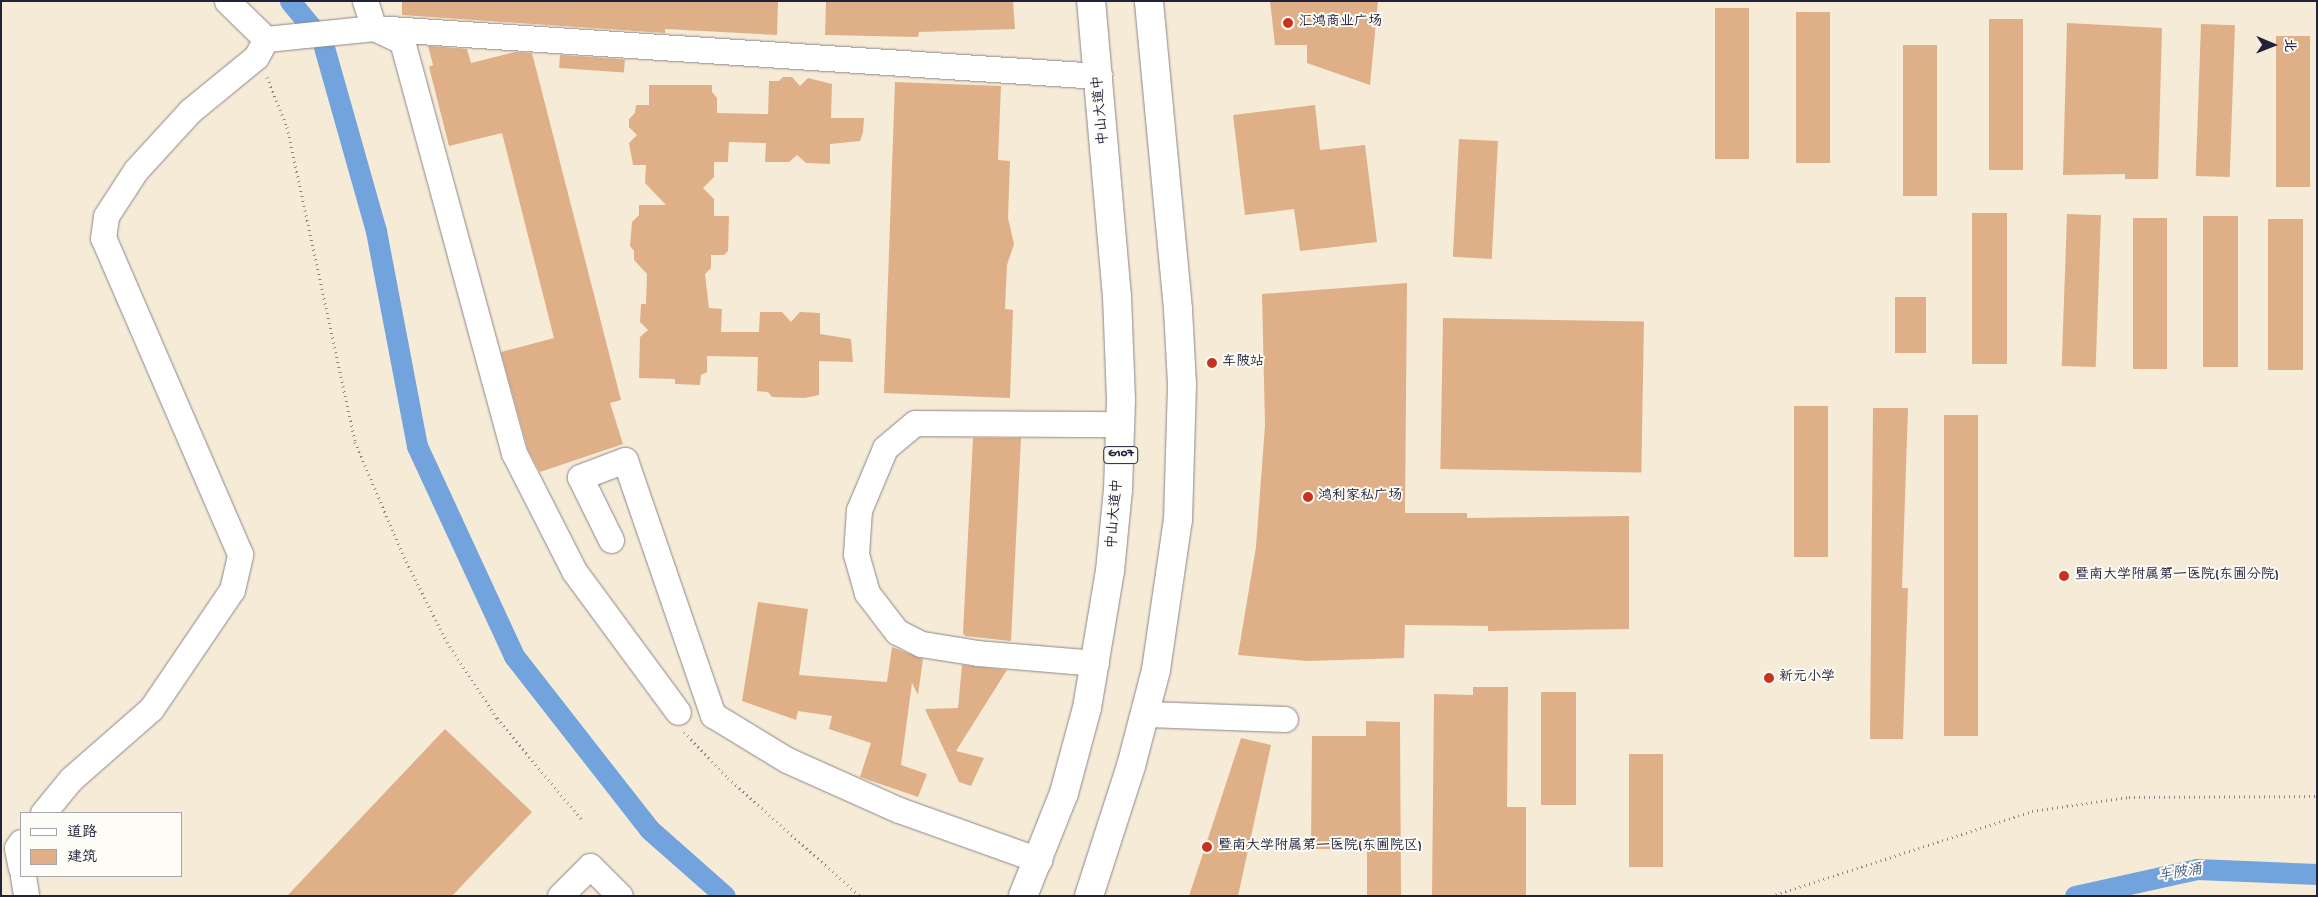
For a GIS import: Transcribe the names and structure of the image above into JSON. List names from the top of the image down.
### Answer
{
  "streets": {
    "highway": ["中山大道中", "G107"]
  },
  "water": ["车陂涌"],
  "places": [
    "汇鸿商业广场",
    "车陂站",
    "鸿利家私广场",
    "暨南大学附属第一医院(东圃分院)",
    "新元小学",
    "暨南大学附属第一医院(东圃院区)"
  ],
  "legend": ["道路", "建筑"],
  "north": "right"
}
